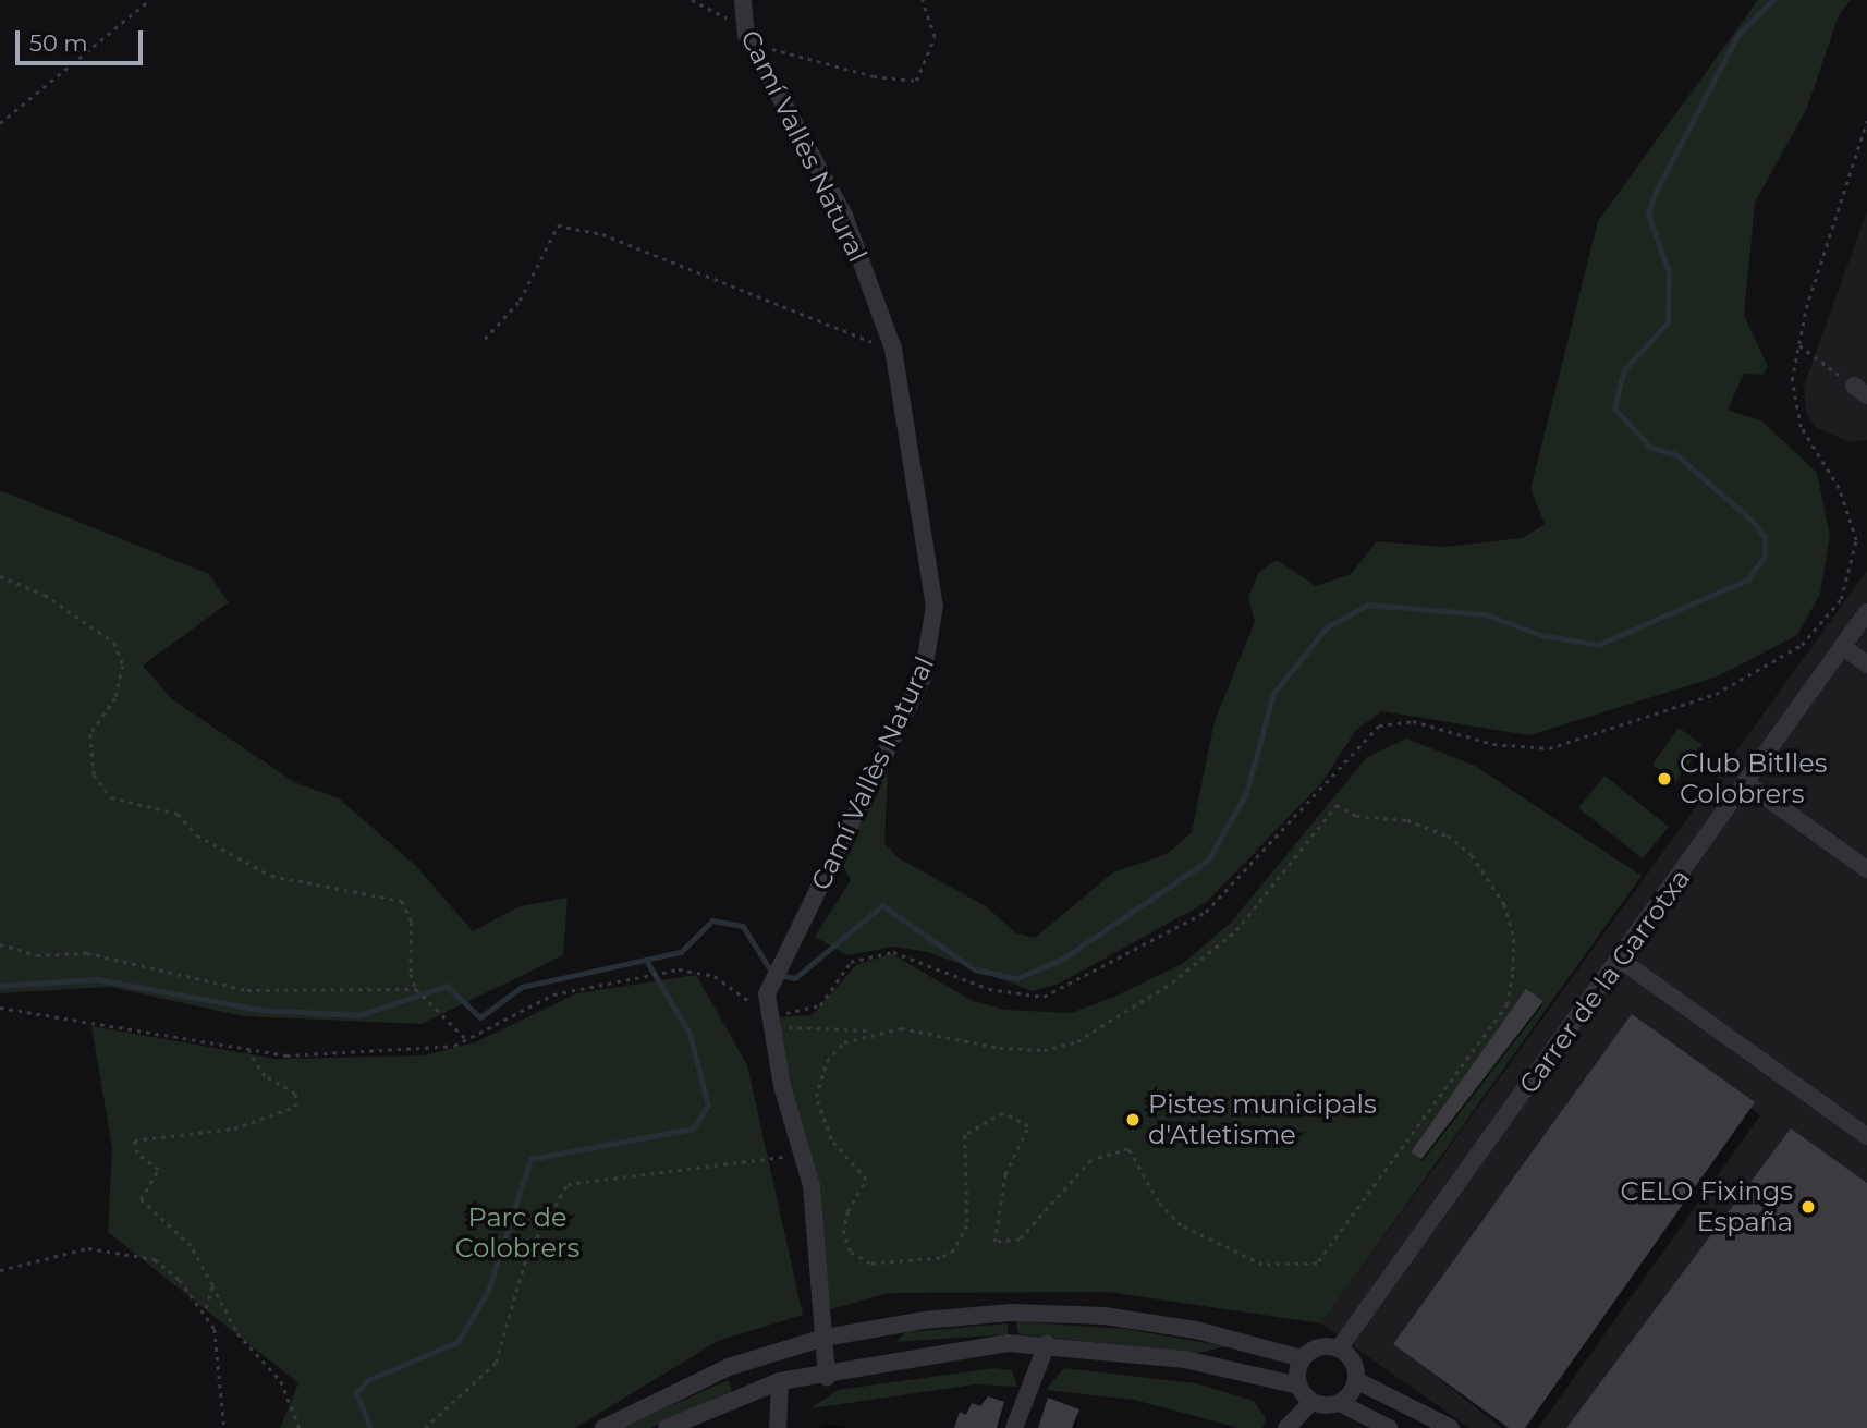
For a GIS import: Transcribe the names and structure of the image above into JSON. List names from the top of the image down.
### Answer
{
  "streets": {
    "street": ["Camí Vallès Natural", "Carrer de la Garrotxa"]
  },
  "parks": ["Parc de Colobrers"],
  "places": ["Club Bitlles Colobrers", "Pistes municipals d'Atletisme", "CELO Fixings España"],
  "scale_bar": "50 m"
}
